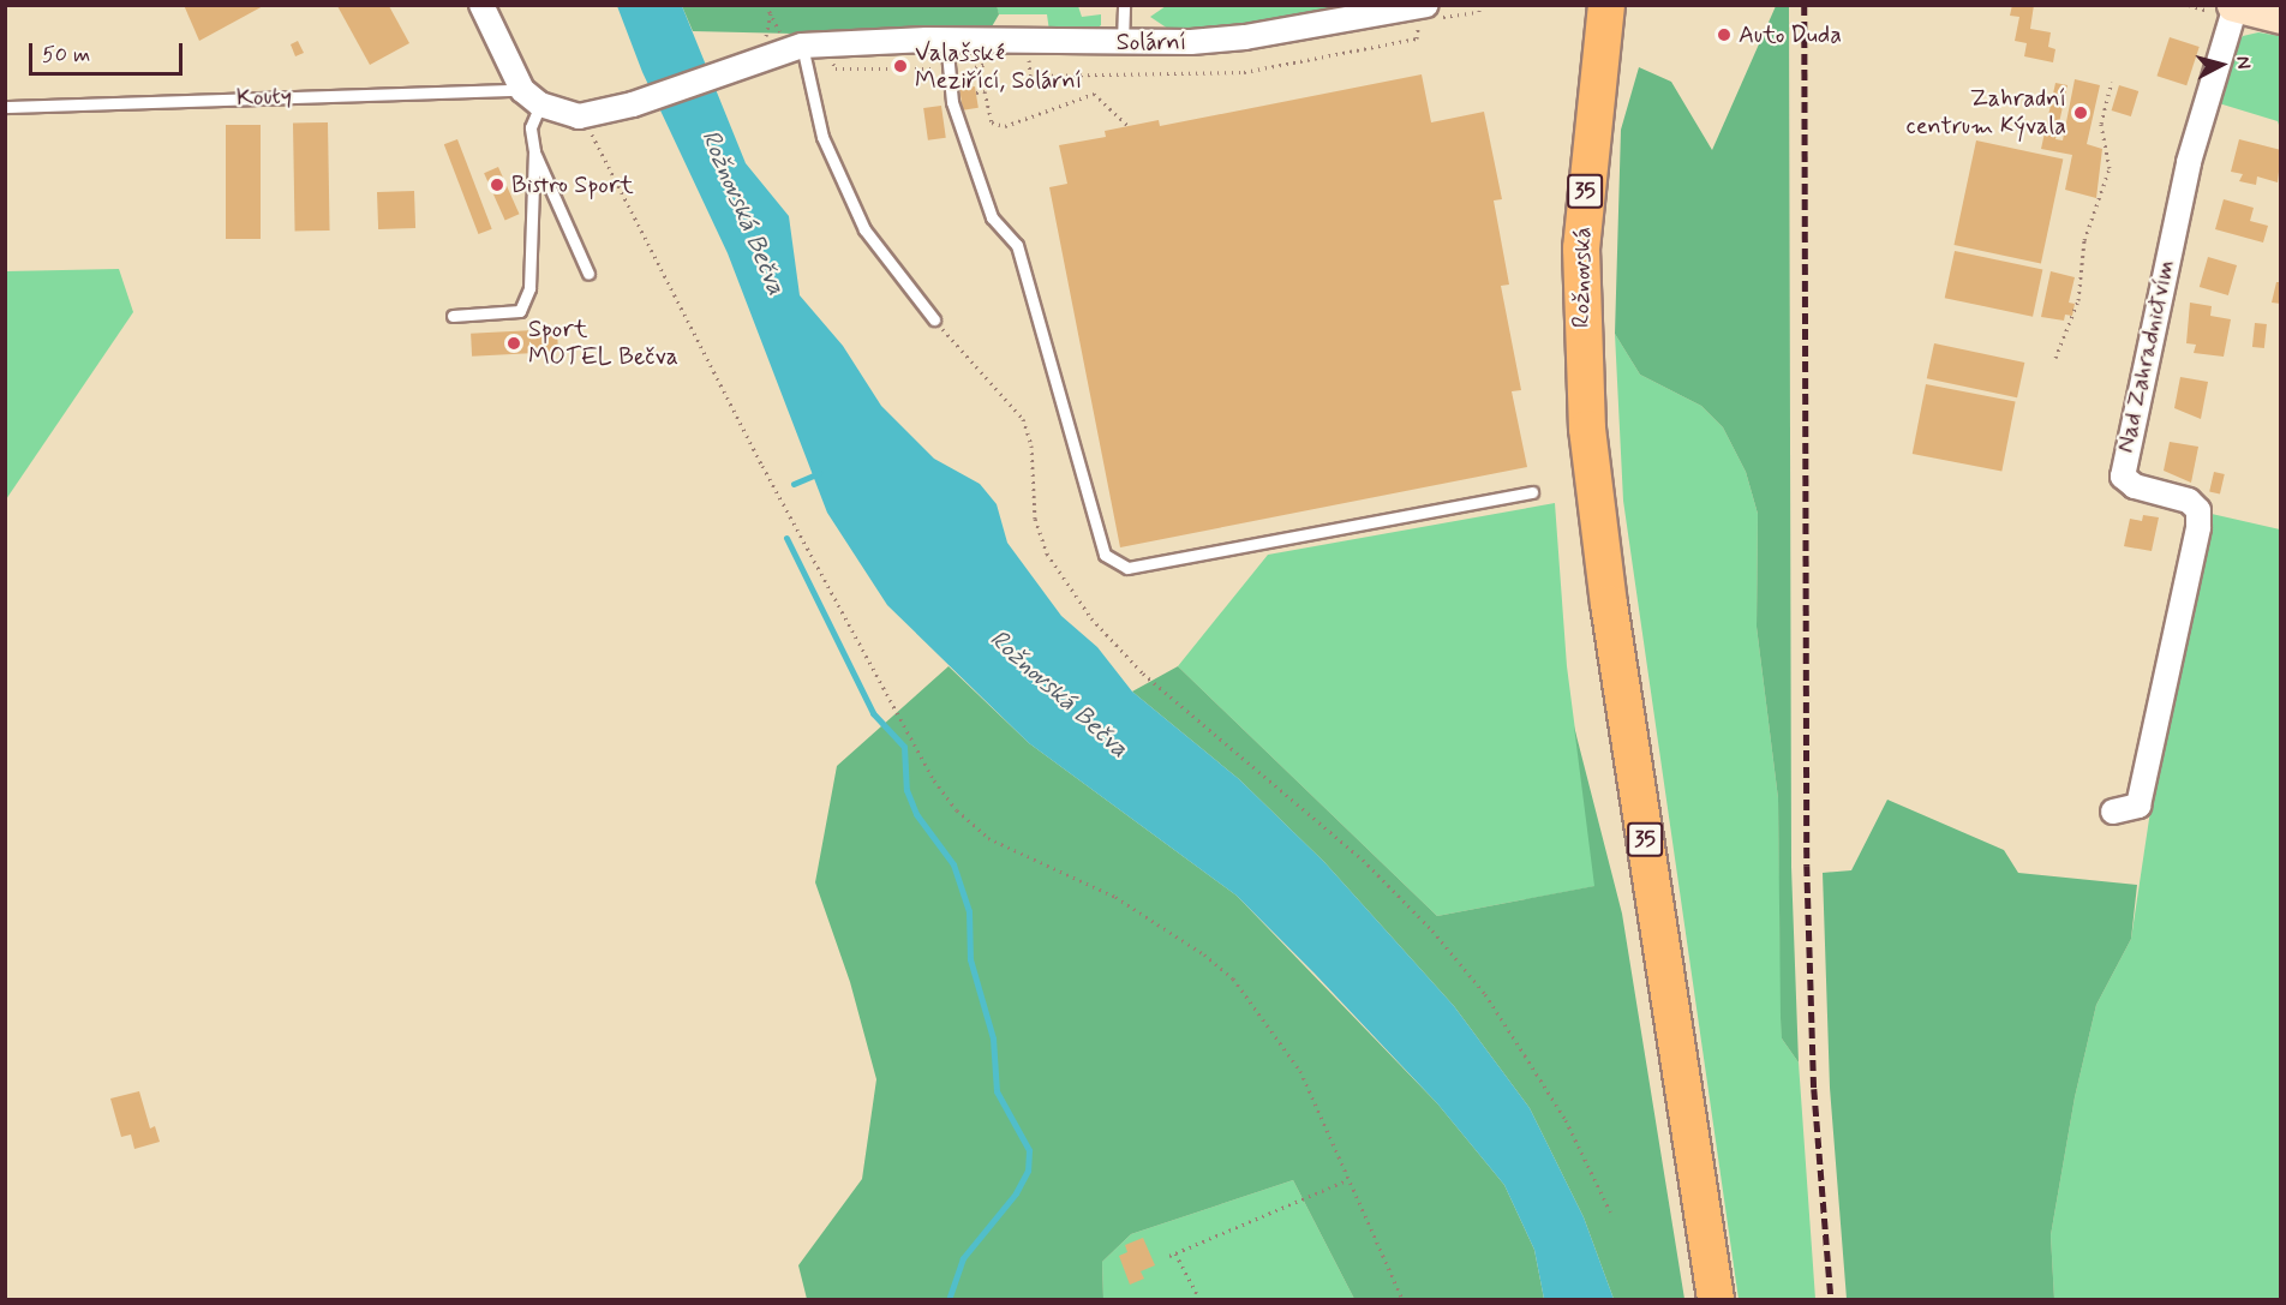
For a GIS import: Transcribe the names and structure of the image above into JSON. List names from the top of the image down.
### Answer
{
  "streets": {
    "main road": ["35", "Rožnovská"],
    "street": ["Solární", "Kouty", "Nad Zahradnictvím"]
  },
  "crossings": [
    ["Solární", "Kouty"]
  ],
  "water": ["Rožnovská Bečva"],
  "places": [
    "Auto Duda",
    "Valašské Meziřící, Solární",
    "Zahradní centrum Kývala",
    "Bistro Sport",
    "Sport MOTEL Bečva"
  ],
  "scale_bar": "50 m",
  "north": "right"
}
